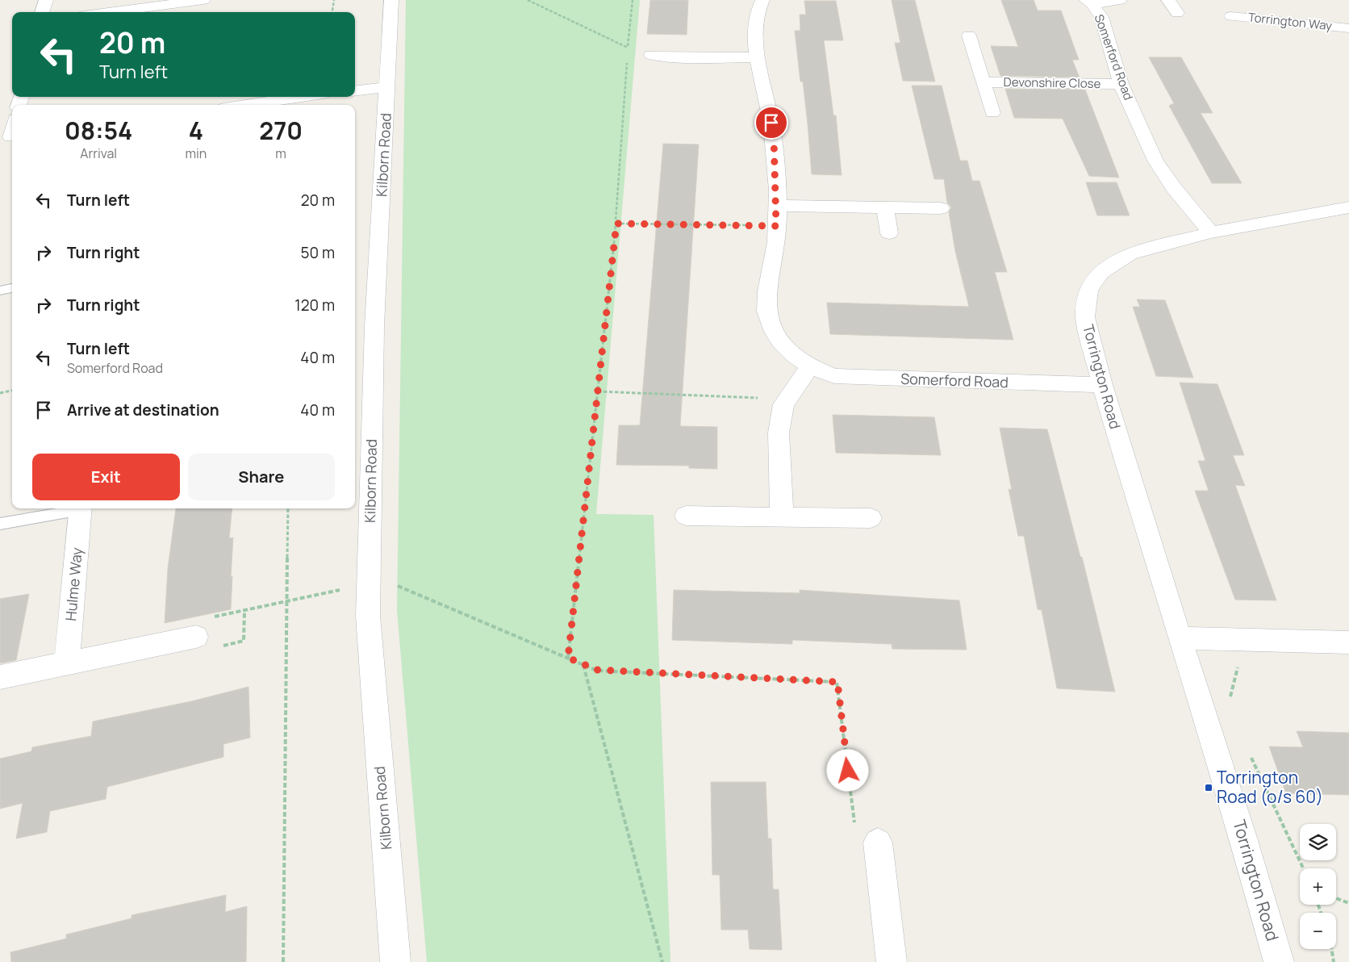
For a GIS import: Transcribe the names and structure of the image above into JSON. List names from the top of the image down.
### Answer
{
  "streets": {
    "street": [
      "Torrington Way",
      "Somerford Road",
      "Devonshire Close",
      "Kilborn Road",
      "Torrington Road",
      "Hulme Way"
    ]
  },
  "crossings": [
    ["Somerford Road", "Devonshire Close"],
    ["Somerford Road", "Torrington Road"]
  ],
  "places": {
    "transit": ["Torrington Road (o/s 60)"]
  },
  "page": {
    "turn": ["20 m", "Turn left"],
    "eta": [
      "08:54",
      "Arrival",
      "4",
      "min",
      "270",
      "m"
    ],
    "list": [
      {
        "name": "Turn left",
        "value": "20 m"
      },
      {
        "name": "Turn right",
        "value": "50 m"
      },
      {
        "name": "Turn right",
        "value": "120 m"
      },
      {
        "name": "Turn left",
        "note": "Somerford Road",
        "value": "40 m"
      },
      {
        "name": "Arrive at destination",
        "value": "40 m"
      }
    ],
    "buttons": ["Exit", "Share"],
    "map_buttons": ["+", "−"]
  }
}
